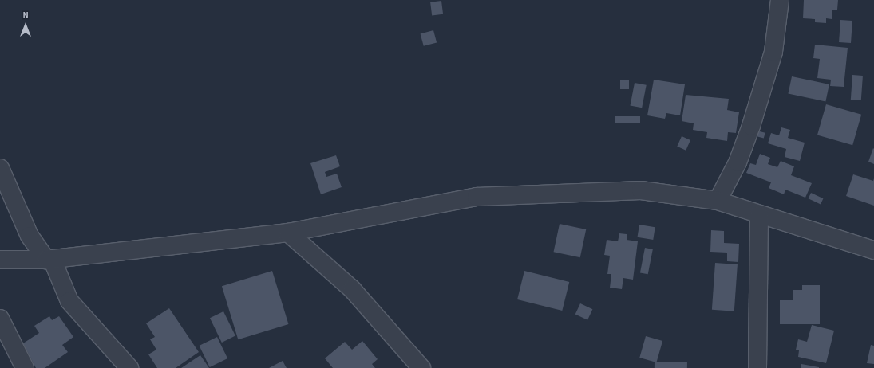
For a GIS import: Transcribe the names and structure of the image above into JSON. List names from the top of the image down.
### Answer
{
  "north": "top"
}
